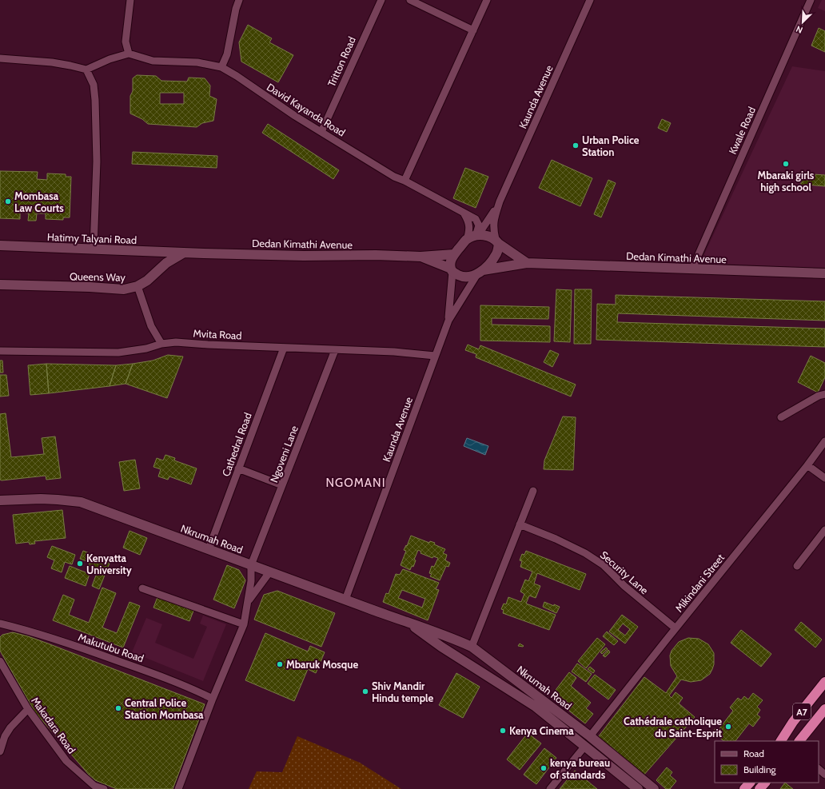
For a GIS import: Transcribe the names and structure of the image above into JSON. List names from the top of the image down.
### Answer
{
  "streets": {
    "highway": ["A7"],
    "street": [
      "Tritton Road",
      "Kaunda Avenue",
      "David Kayanda Road",
      "Kwale Road",
      "Hatimy Talyani Road",
      "Dedan Kimathi Avenue",
      "Queens Way",
      "Mvita Road",
      "Cathedral Road",
      "Ngoveni Lane",
      "Nkrumah Road",
      "Security Lane",
      "Mikindani Street",
      "Makutubu Road",
      "Makadara Road"
    ]
  },
  "crossings": [
    ["Tritton Road", "David Kayanda Road"],
    ["Kaunda Avenue", "Mvita Road"],
    ["Kaunda Avenue", "Nkrumah Road"],
    ["David Kayanda Road", "Dedan Kimathi Avenue"],
    ["Kwale Road", "Dedan Kimathi Avenue"],
    ["Hatimy Talyani Road", "Dedan Kimathi Avenue"],
    ["Hatimy Talyani Road", "Queens Way"],
    ["Dedan Kimathi Avenue", "Queens Way"],
    ["Mvita Road", "Cathedral Road"],
    ["Mvita Road", "Ngoveni Lane"],
    ["Cathedral Road", "Nkrumah Road"],
    ["Ngoveni Lane", "Nkrumah Road"],
    ["Nkrumah Road", "Mikindani Street"],
    ["Security Lane", "Mikindani Street"]
  ],
  "districts": ["NGOMANI"],
  "places": [
    "Urban Police Station",
    "Mbaraki girls high school",
    "Mombasa Law Courts",
    "Kenyatta University",
    "Mbaruk Mosque",
    "Shiv Mandir Hindu temple",
    "Central Police Station Mombasa",
    "Cathédrale catholique du Saint-Esprit",
    "Kenya Cinema",
    "kenya bureau of standards"
  ],
  "legend": ["Road", "Building"],
  "north": "bottom left"
}
